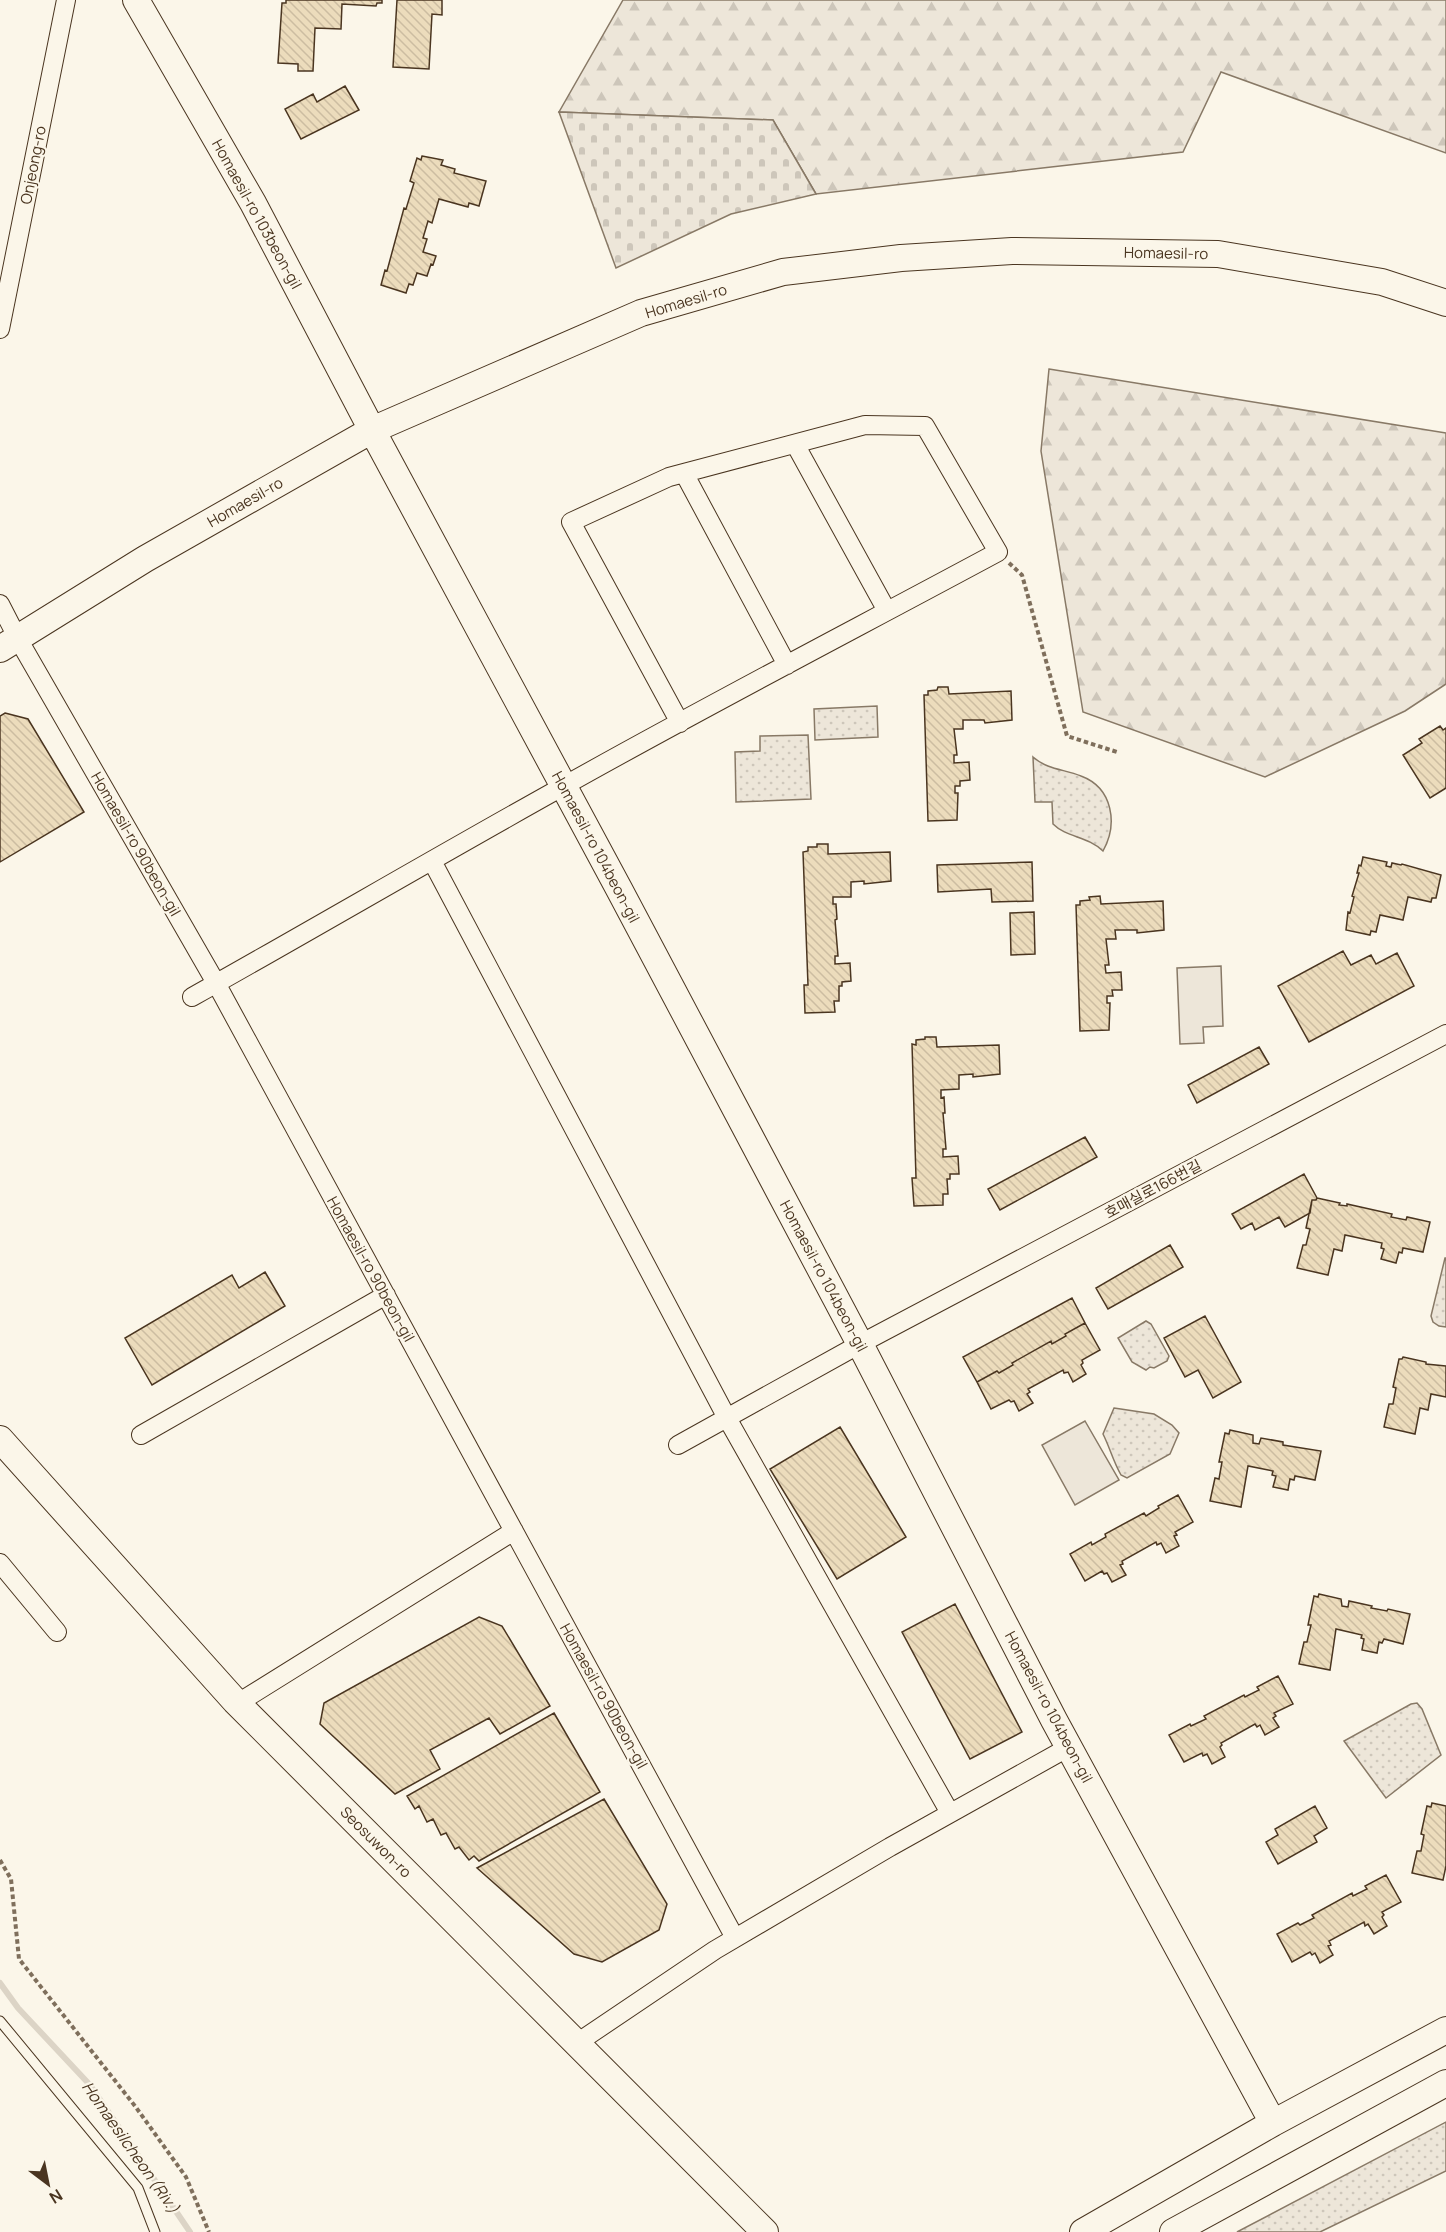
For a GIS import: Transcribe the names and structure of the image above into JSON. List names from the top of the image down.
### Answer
{
  "streets": {
    "street": [
      "Onjeong-ro",
      "Homaesil-ro 103beon-gil",
      "Homaesil-ro",
      "Homaesil-ro 90beon-gil",
      "Homaesil-ro 104beon-gil",
      "호매실로166번길",
      "Seosuwon-ro"
    ]
  },
  "crossings": [
    ["Homaesil-ro 103beon-gil", "Homaesil-ro"],
    ["Homaesil-ro 103beon-gil", "Homaesil-ro 104beon-gil"],
    ["Homaesil-ro", "Homaesil-ro 90beon-gil"],
    ["Homaesil-ro", "Homaesil-ro 104beon-gil"],
    ["Homaesil-ro 104beon-gil", "호매실로166번길"]
  ],
  "water": ["Homaesilcheon (Riv.)"],
  "north": "bottom right"
}
